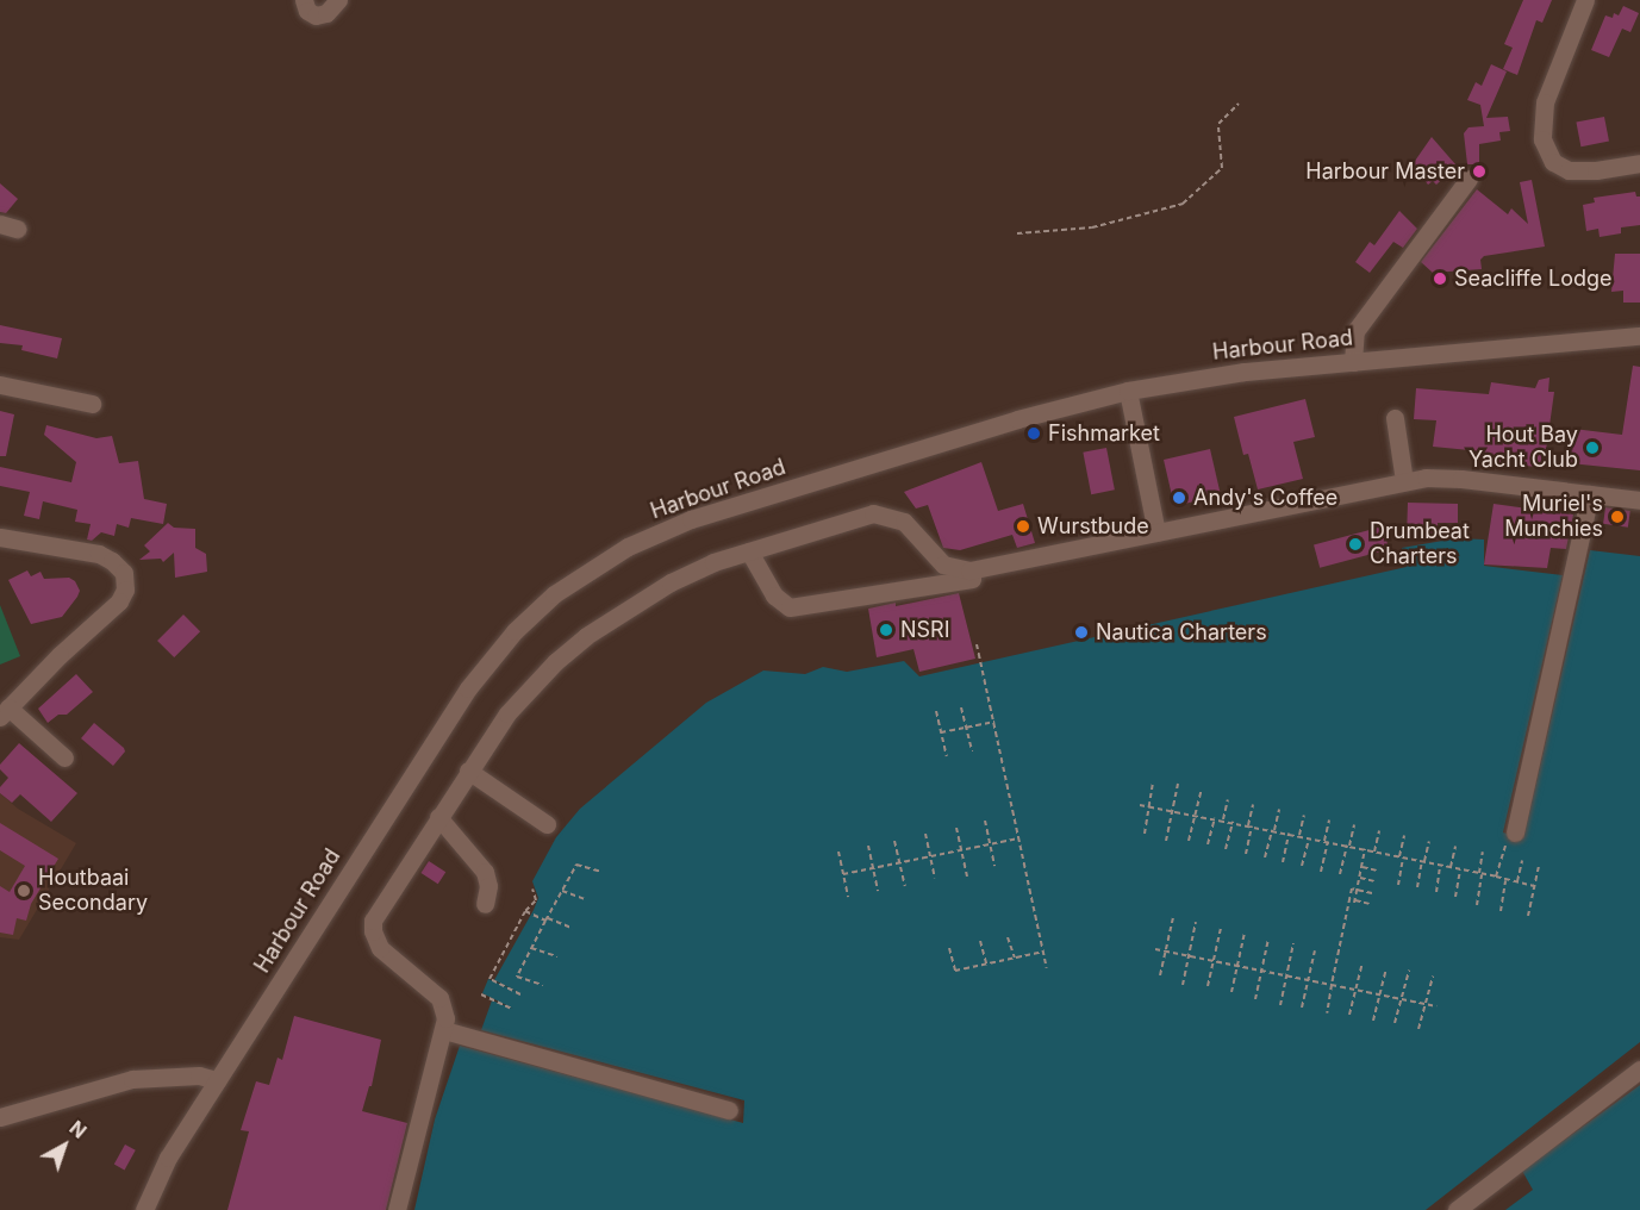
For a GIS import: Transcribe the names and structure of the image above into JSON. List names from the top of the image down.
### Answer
{
  "streets": {
    "street": ["Harbour Road"]
  },
  "places": [
    "Harbour Master",
    "Seacliffe Lodge",
    "Fishmarket",
    "Hout Bay Yacht Club",
    "Andy's Coffee",
    "Muriel's Munchies",
    "Wurstbude",
    "Drumbeat Charters",
    "NSRI",
    "Nautica Charters",
    "Houtbaai Secondary"
  ],
  "north": "top right"
}
